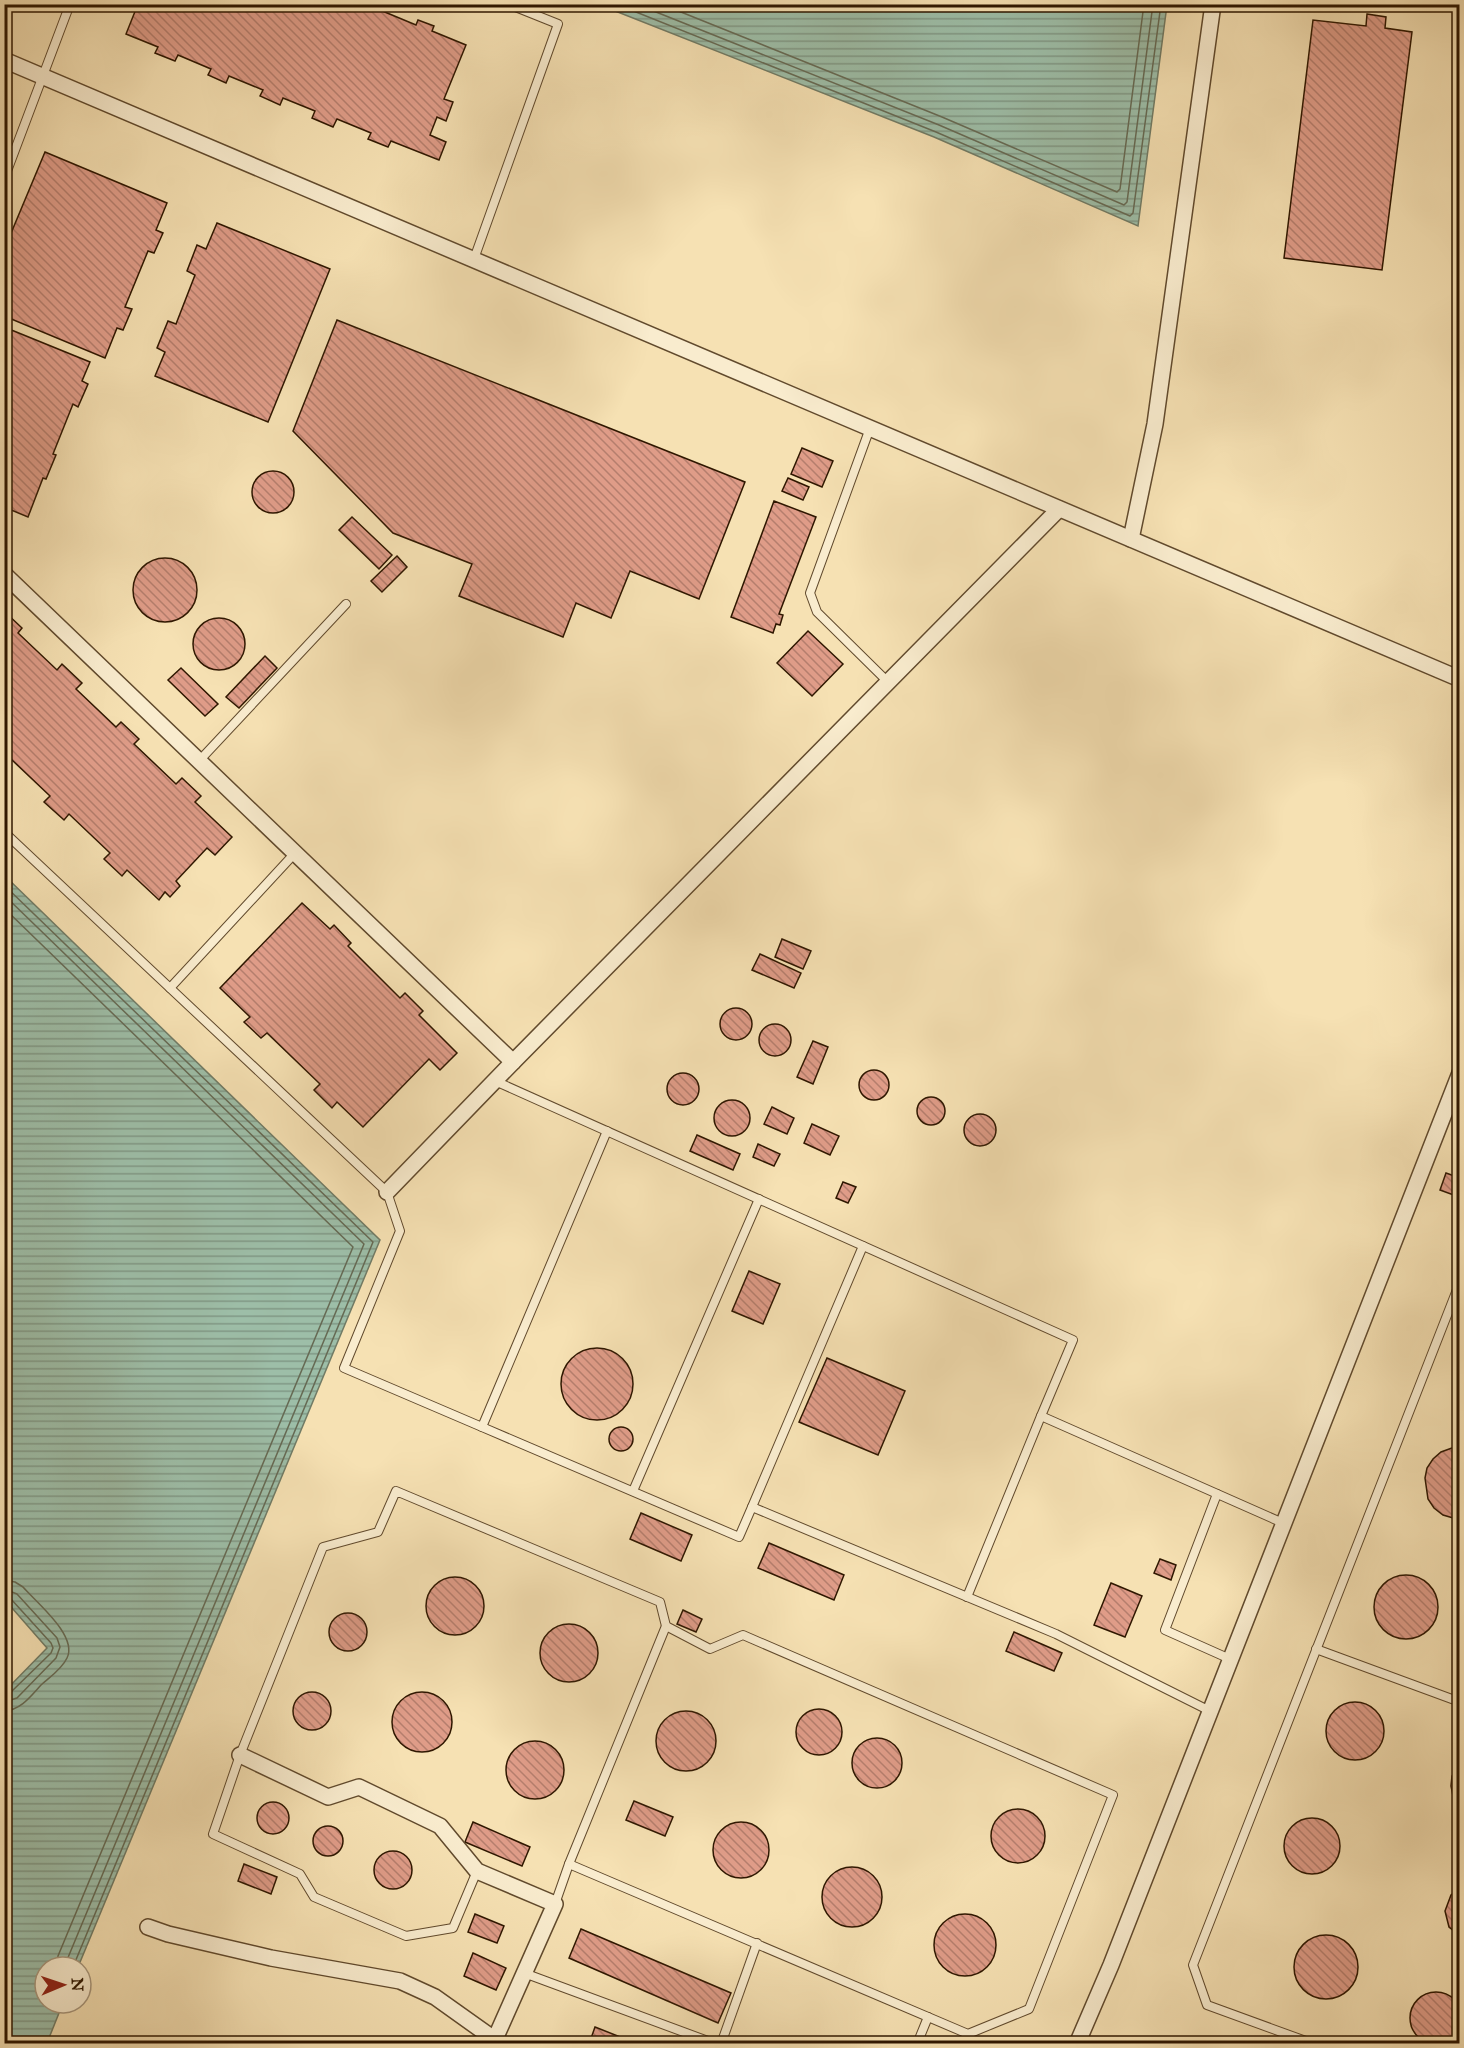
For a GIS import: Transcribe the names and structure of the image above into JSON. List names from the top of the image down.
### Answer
{
  "north": "right"
}
